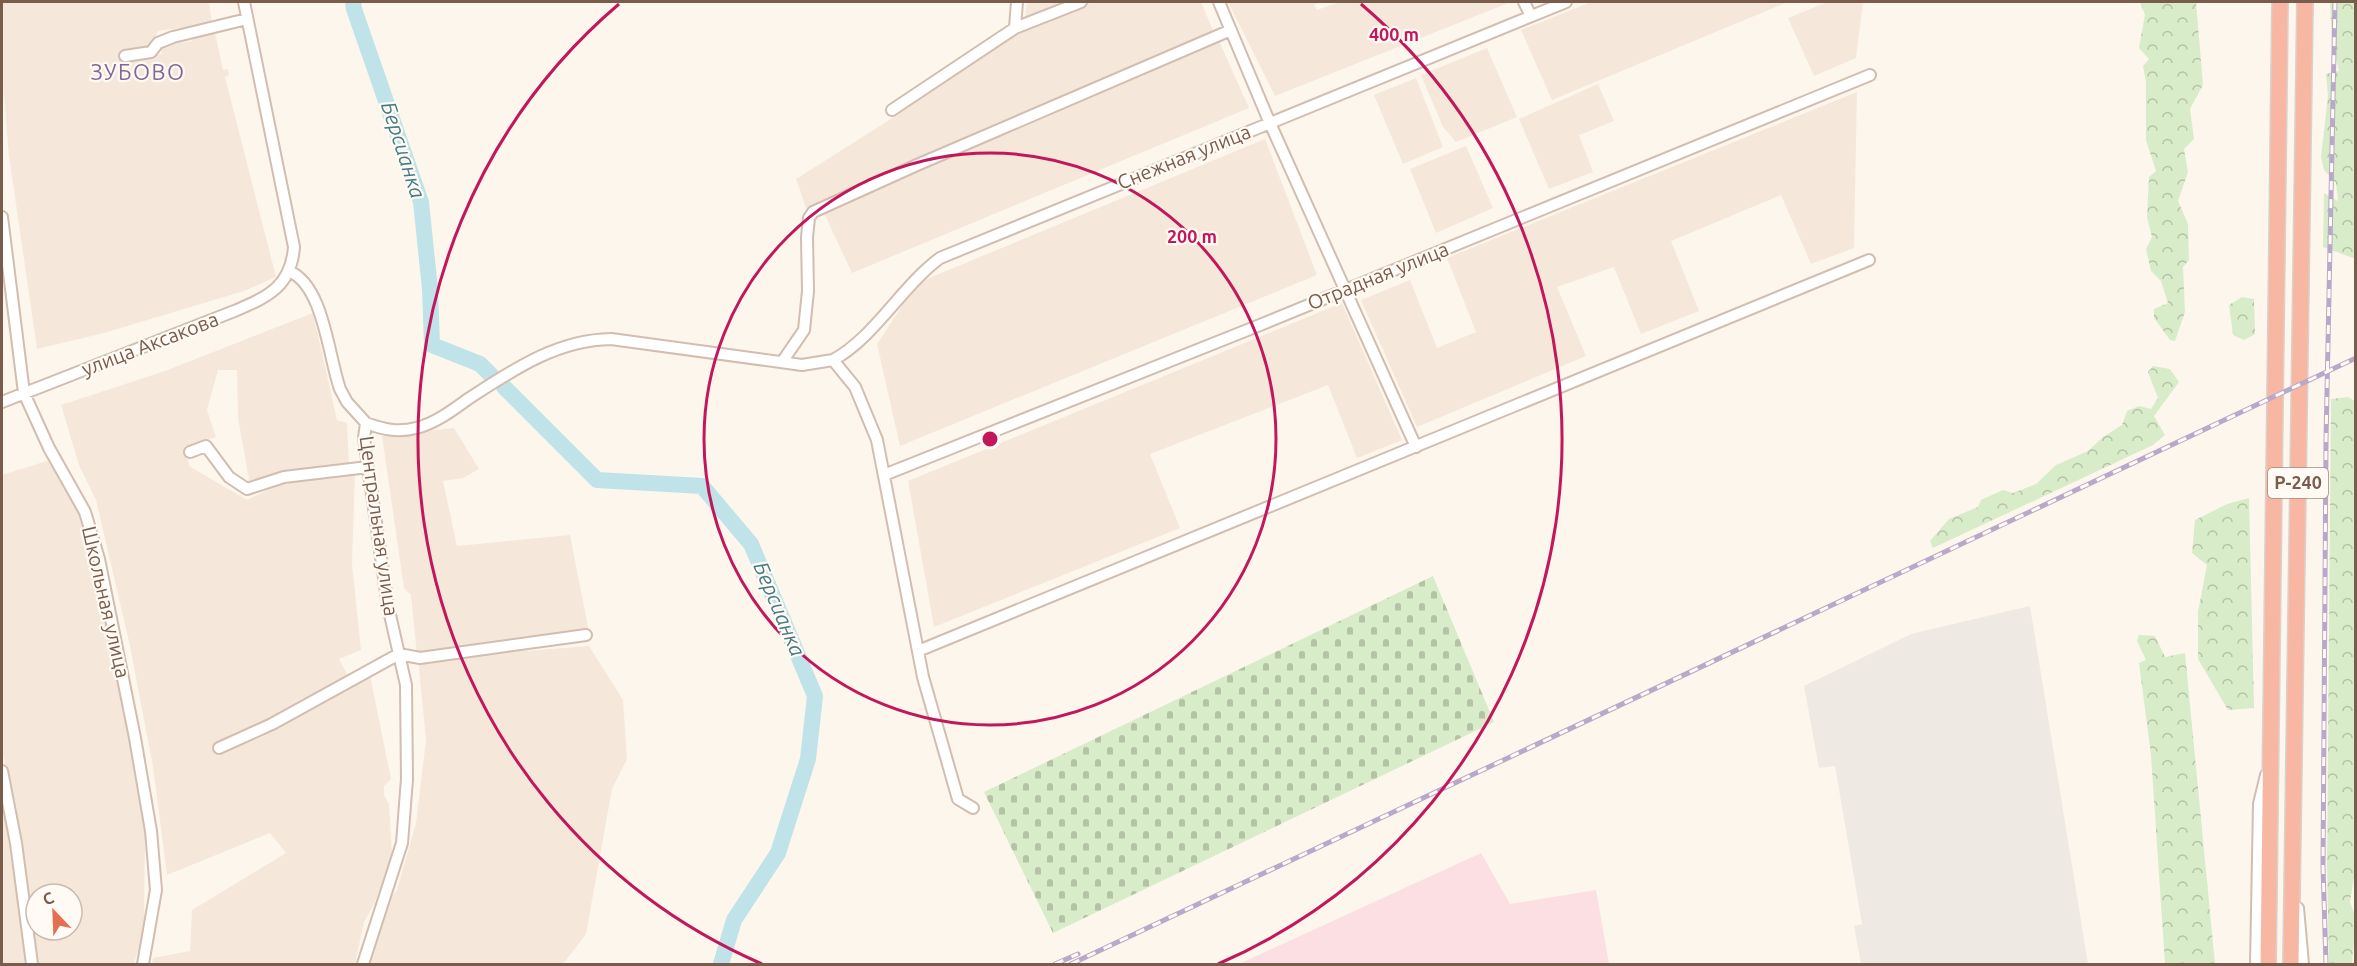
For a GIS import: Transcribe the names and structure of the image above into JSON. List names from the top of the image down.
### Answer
{
  "streets": {
    "highway": ["Р-240"],
    "street": [
      "Снежная улица",
      "Отрадная улица",
      "улица Аксакова",
      "Центральная улица",
      "Школьная улица"
    ]
  },
  "crossings": [
    ["улица Аксакова", "Центральная улица"],
    ["улица Аксакова", "Школьная улица"]
  ],
  "districts": ["ЗУБОВО"],
  "water": ["Берсианка"],
  "north": "top left",
  "rings": ["400 m", "200 m"]
}
